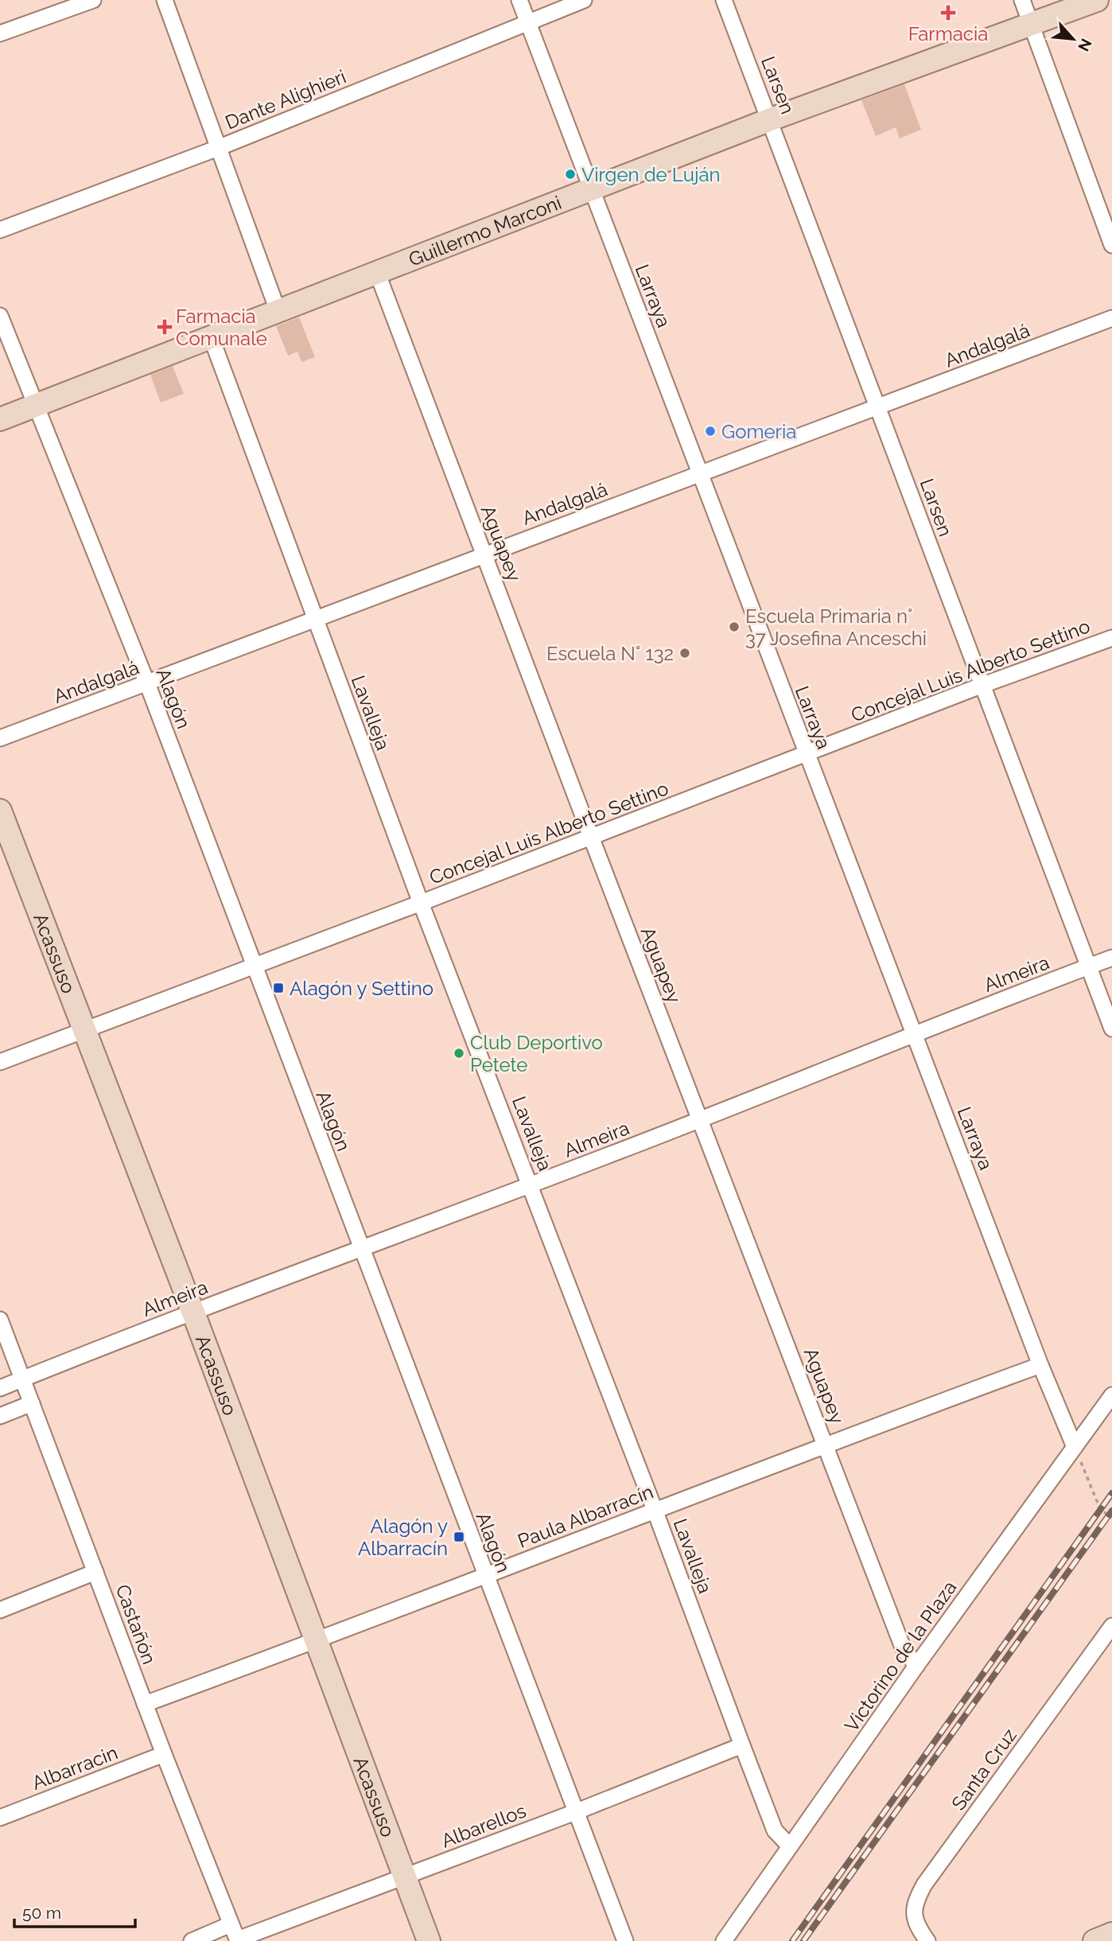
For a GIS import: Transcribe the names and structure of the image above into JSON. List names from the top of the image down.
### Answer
{
  "streets": {
    "street": [
      "Larsen",
      "Dante Alighieri",
      "Guillermo Marconi",
      "Larraya",
      "Andalgalá",
      "Aguapey",
      "Concejal Luis Alberto Settino",
      "Alagón",
      "Lavalleja",
      "Acassuso",
      "Almeira",
      "Paula Albarracín",
      "Castañón",
      "Victorino de la Plaza",
      "Albarracin",
      "Santa Cruz",
      "Albarellos"
    ]
  },
  "crossings": [
    ["Larsen", "Guillermo Marconi"],
    ["Larsen", "Andalgalá"],
    ["Larsen", "Concejal Luis Alberto Settino"],
    ["Larsen", "Almeira"],
    ["Dante Alighieri", "Larraya"],
    ["Guillermo Marconi", "Larraya"],
    ["Guillermo Marconi", "Aguapey"],
    ["Guillermo Marconi", "Alagón"],
    ["Guillermo Marconi", "Lavalleja"],
    ["Larraya", "Andalgalá"],
    ["Larraya", "Concejal Luis Alberto Settino"],
    ["Larraya", "Almeira"],
    ["Larraya", "Paula Albarracín"],
    ["Larraya", "Victorino de la Plaza"],
    ["Andalgalá", "Aguapey"],
    ["Andalgalá", "Alagón"],
    ["Andalgalá", "Lavalleja"],
    ["Aguapey", "Concejal Luis Alberto Settino"],
    ["Aguapey", "Almeira"],
    ["Aguapey", "Paula Albarracín"],
    ["Aguapey", "Victorino de la Plaza"],
    ["Concejal Luis Alberto Settino", "Alagón"],
    ["Concejal Luis Alberto Settino", "Lavalleja"],
    ["Concejal Luis Alberto Settino", "Acassuso"],
    ["Alagón", "Almeira"],
    ["Alagón", "Paula Albarracín"],
    ["Alagón", "Albarellos"],
    ["Lavalleja", "Almeira"],
    ["Lavalleja", "Paula Albarracín"],
    ["Lavalleja", "Victorino de la Plaza"],
    ["Lavalleja", "Albarellos"],
    ["Acassuso", "Almeira"],
    ["Acassuso", "Paula Albarracín"],
    ["Acassuso", "Albarellos"],
    ["Almeira", "Castañón"],
    ["Paula Albarracín", "Castañón"],
    ["Castañón", "Albarracin"],
    ["Castañón", "Albarellos"]
  ],
  "places": {
    "health": ["Farmacia", "Farmacia Comunale"],
    "other": [
      "Virgen de Luján",
      "Gomeria",
      "Escuela Primaria n° 37 Josefina Anceschi",
      "Escuela N° 132",
      "Club Deportivo Petete"
    ],
    "transit": ["Alagón y Settino", "Alagón y Albarracín"]
  },
  "scale_bar": "50 m",
  "north": "bottom right"
}
